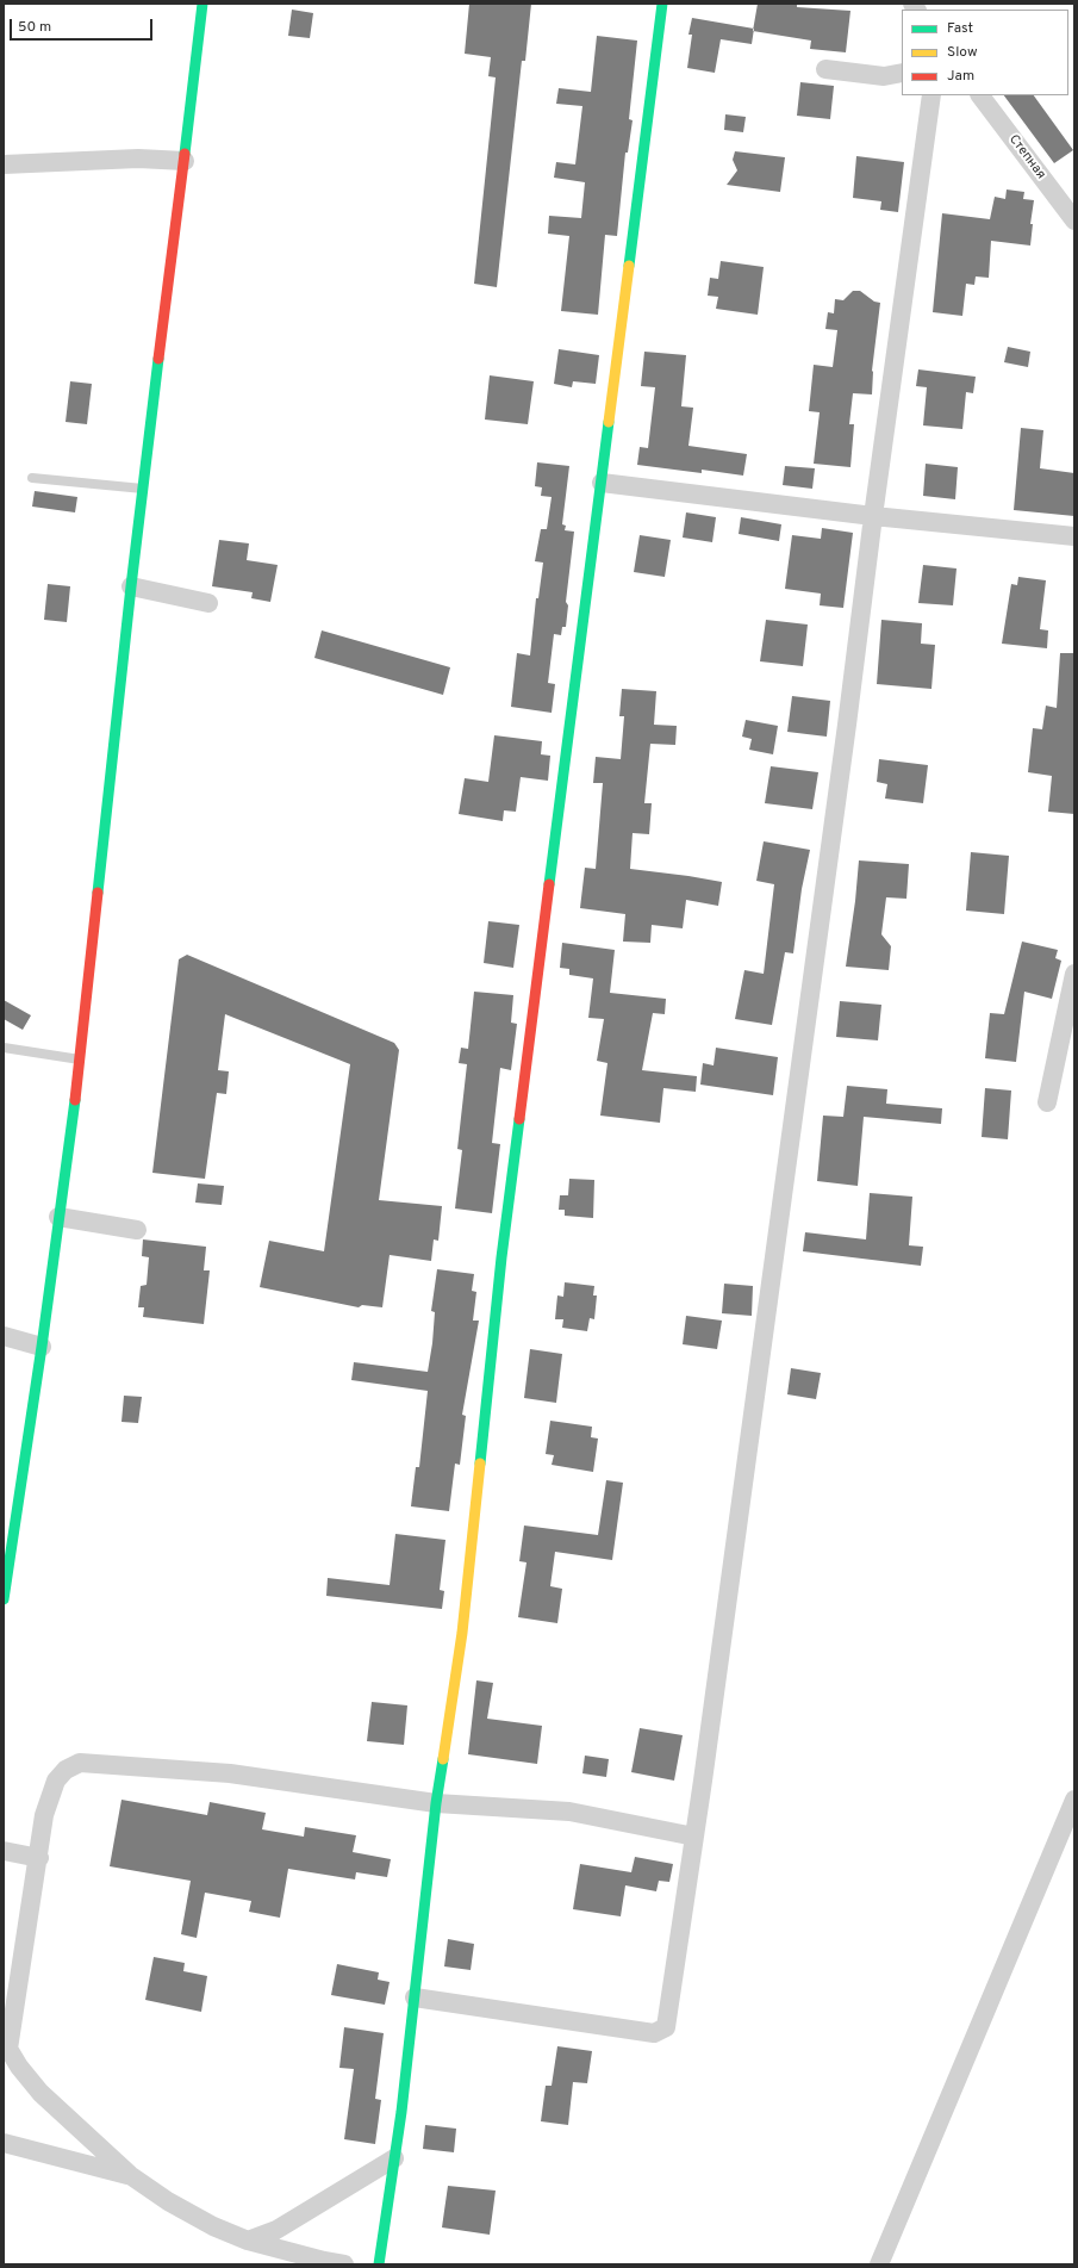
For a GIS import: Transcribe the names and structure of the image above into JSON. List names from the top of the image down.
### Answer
{
  "streets": {
    "street": ["Степная"]
  },
  "legend": ["Fast", "Slow", "Jam"],
  "scale_bar": "50 m"
}
